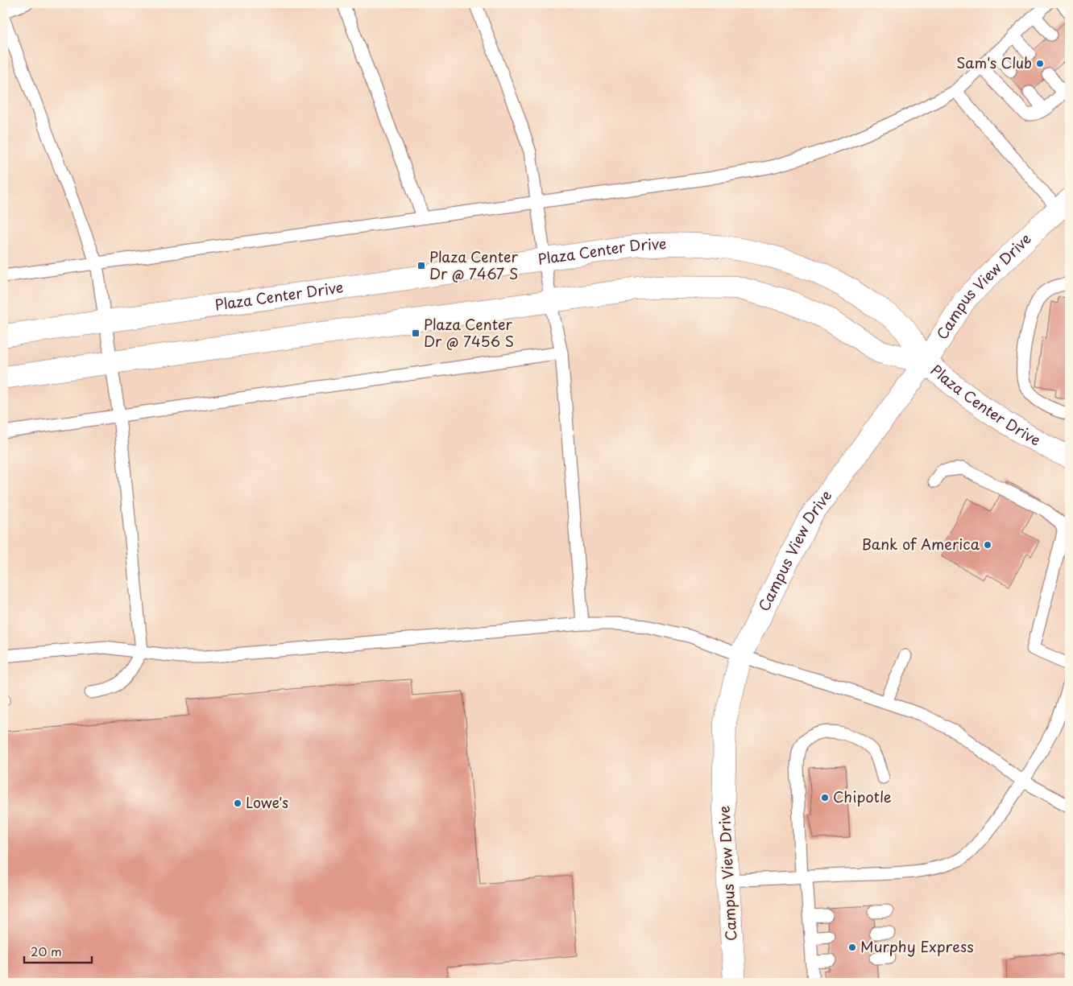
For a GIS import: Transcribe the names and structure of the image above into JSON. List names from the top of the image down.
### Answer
{
  "streets": {
    "street": ["Plaza Center Drive", "Campus View Drive"]
  },
  "crossings": [
    ["Plaza Center Drive", "Campus View Drive"]
  ],
  "places": {
    "other": [
      "Sam's Club",
      "Bank of America",
      "Chipotle",
      "Lowe's",
      "Murphy Express"
    ],
    "transit": ["Plaza Center Dr @ 7467 S", "Plaza Center Dr @ 7456 S"]
  },
  "scale_bar": "20 m"
}
